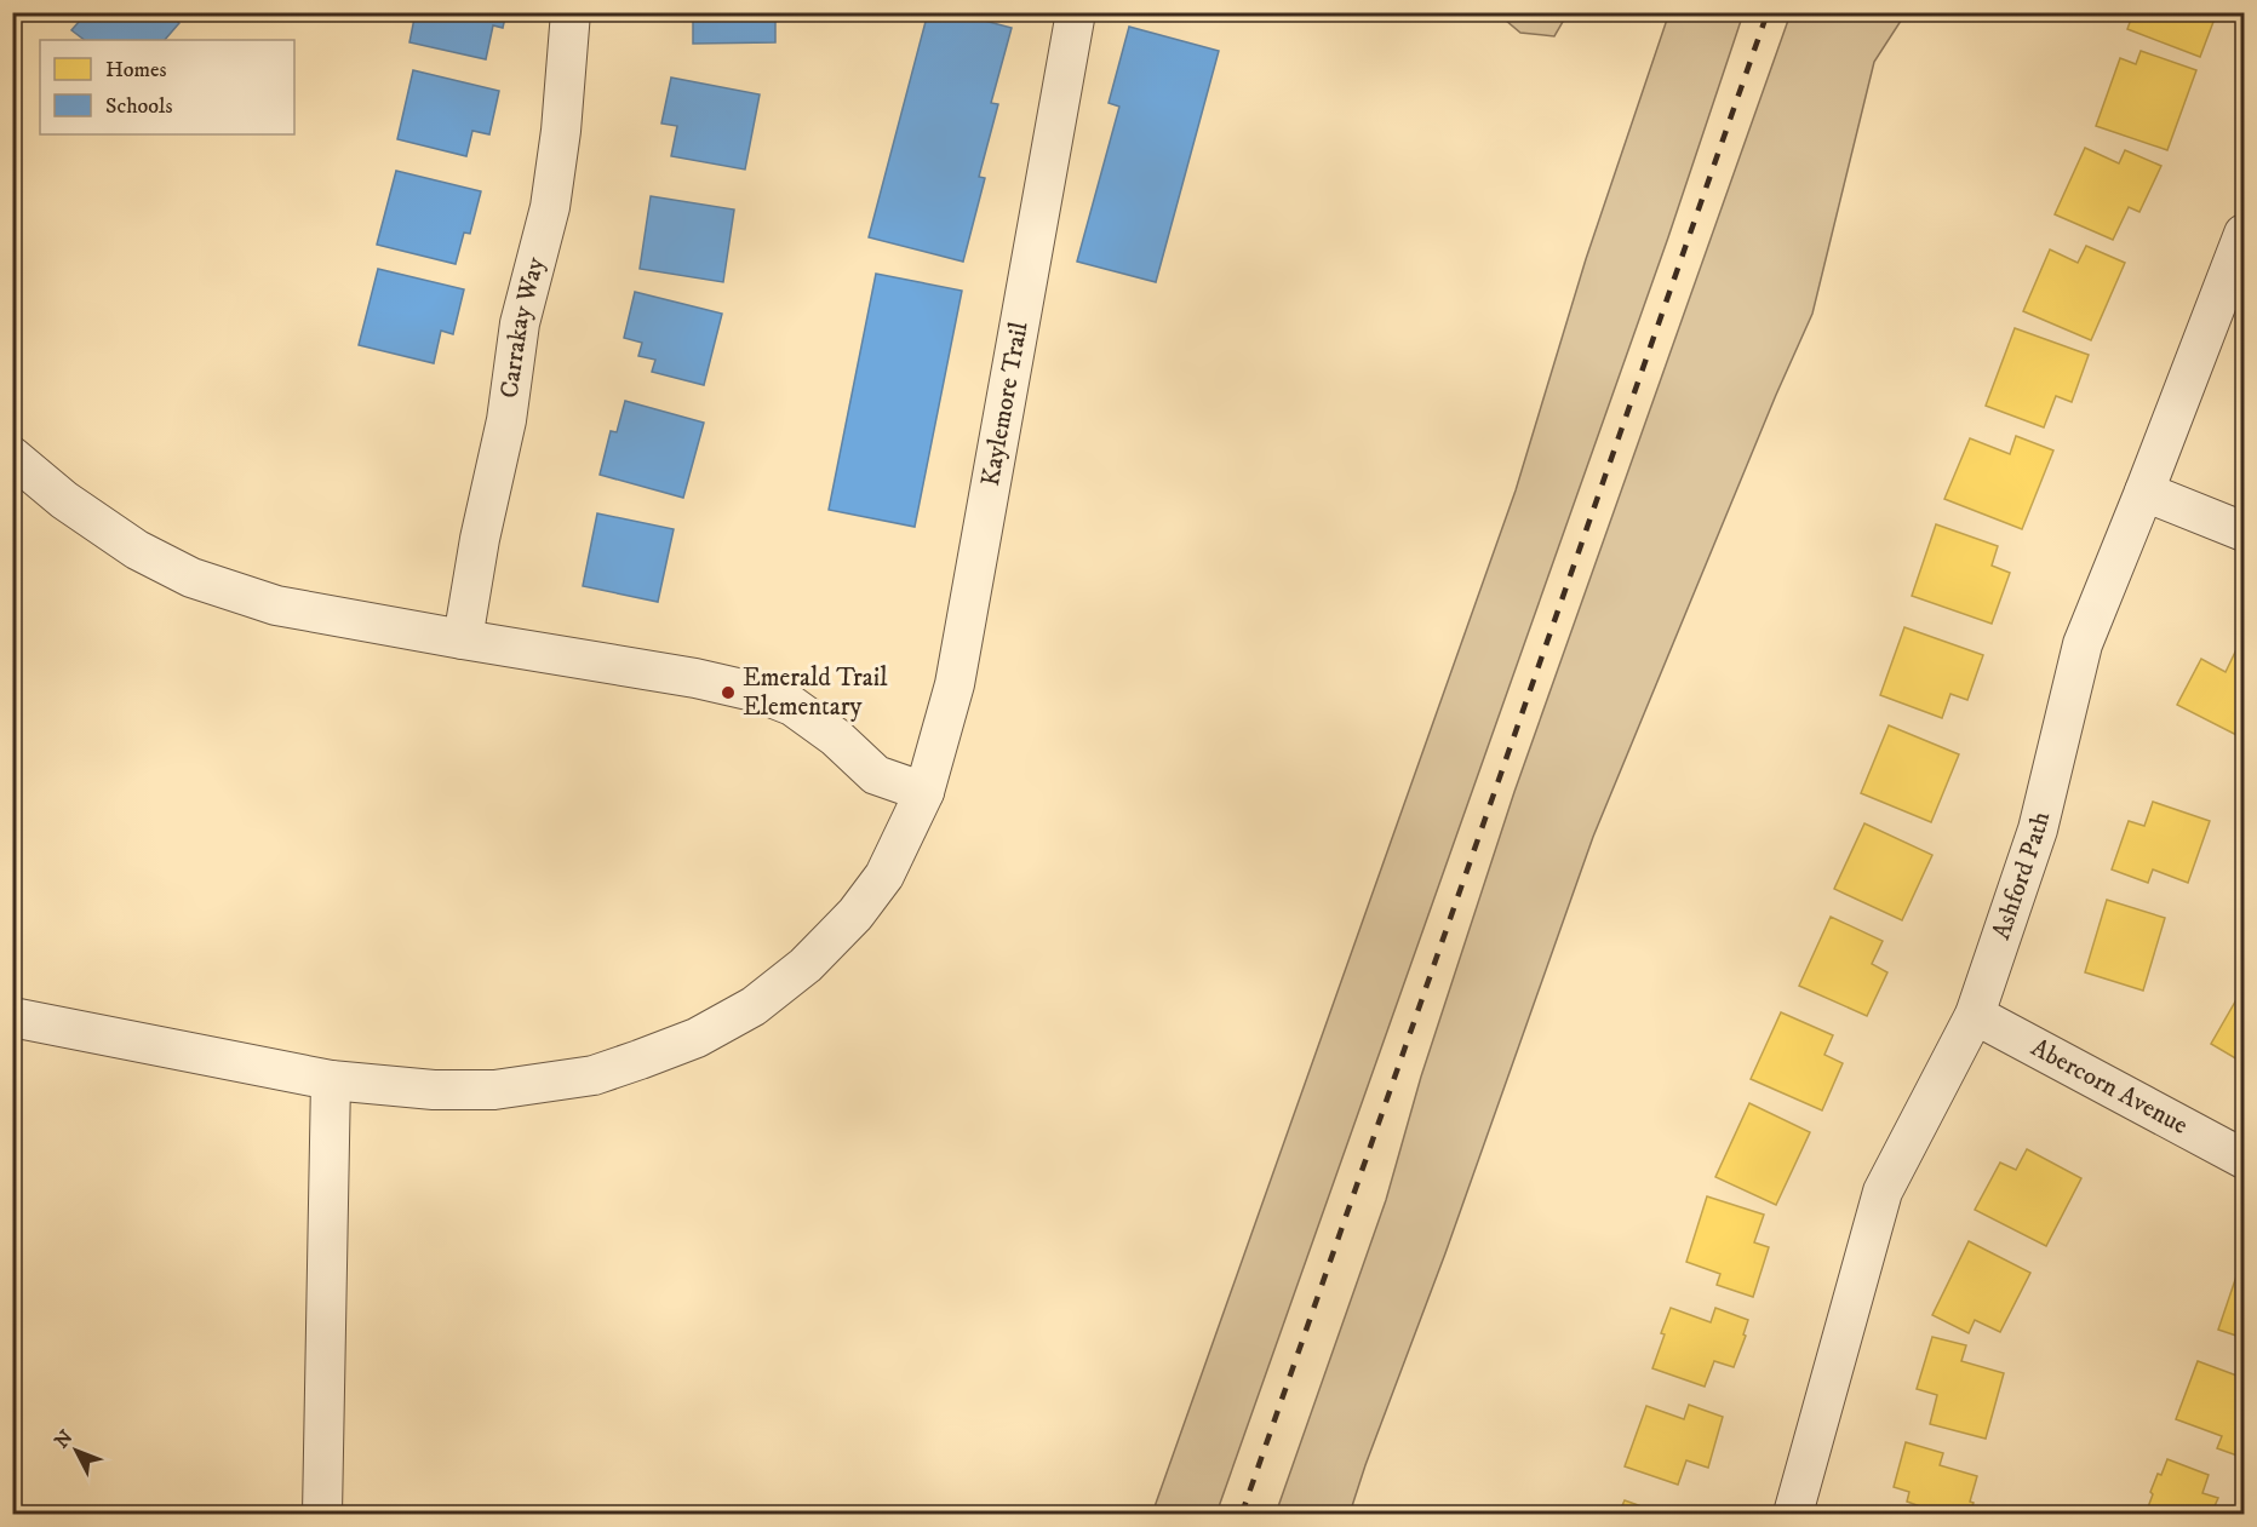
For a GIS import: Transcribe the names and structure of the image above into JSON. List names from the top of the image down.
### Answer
{
  "streets": {
    "street": [
      "Carrakay Way",
      "Kaylemore Trail",
      "Ashford Path",
      "Abercorn Avenue"
    ]
  },
  "crossings": [
    ["Ashford Path", "Abercorn Avenue"]
  ],
  "places": ["Emerald Trail Elementary"],
  "legend": ["Homes", "Schools"],
  "north": "top left"
}
